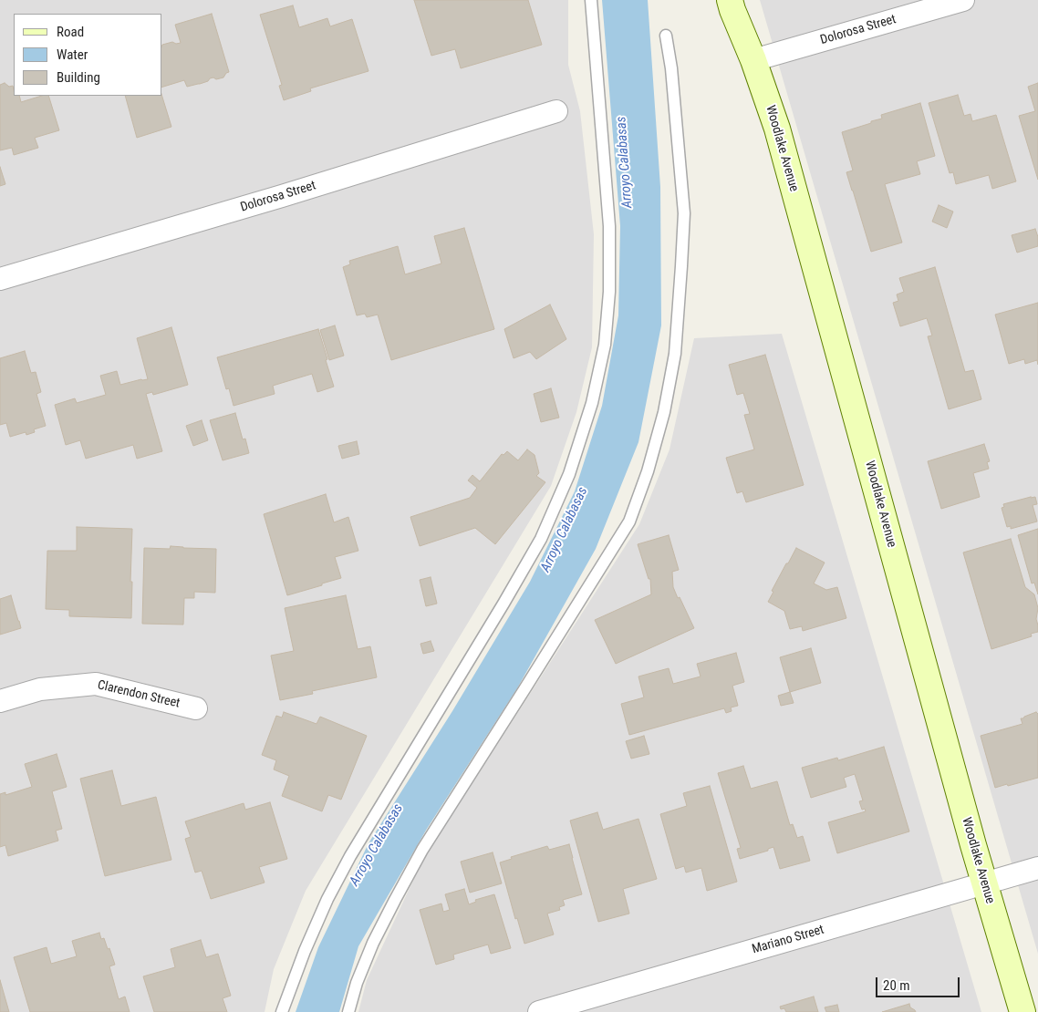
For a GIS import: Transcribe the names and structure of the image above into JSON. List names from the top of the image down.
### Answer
{
  "streets": {
    "street": [
      "Dolorosa Street",
      "Woodlake Avenue",
      "Clarendon Street",
      "Mariano Street"
    ]
  },
  "crossings": [
    ["Dolorosa Street", "Woodlake Avenue"],
    ["Woodlake Avenue", "Mariano Street"]
  ],
  "water": ["Arroyo Calabasas"],
  "legend": ["Road", "Water", "Building"],
  "scale_bar": "20 m"
}
